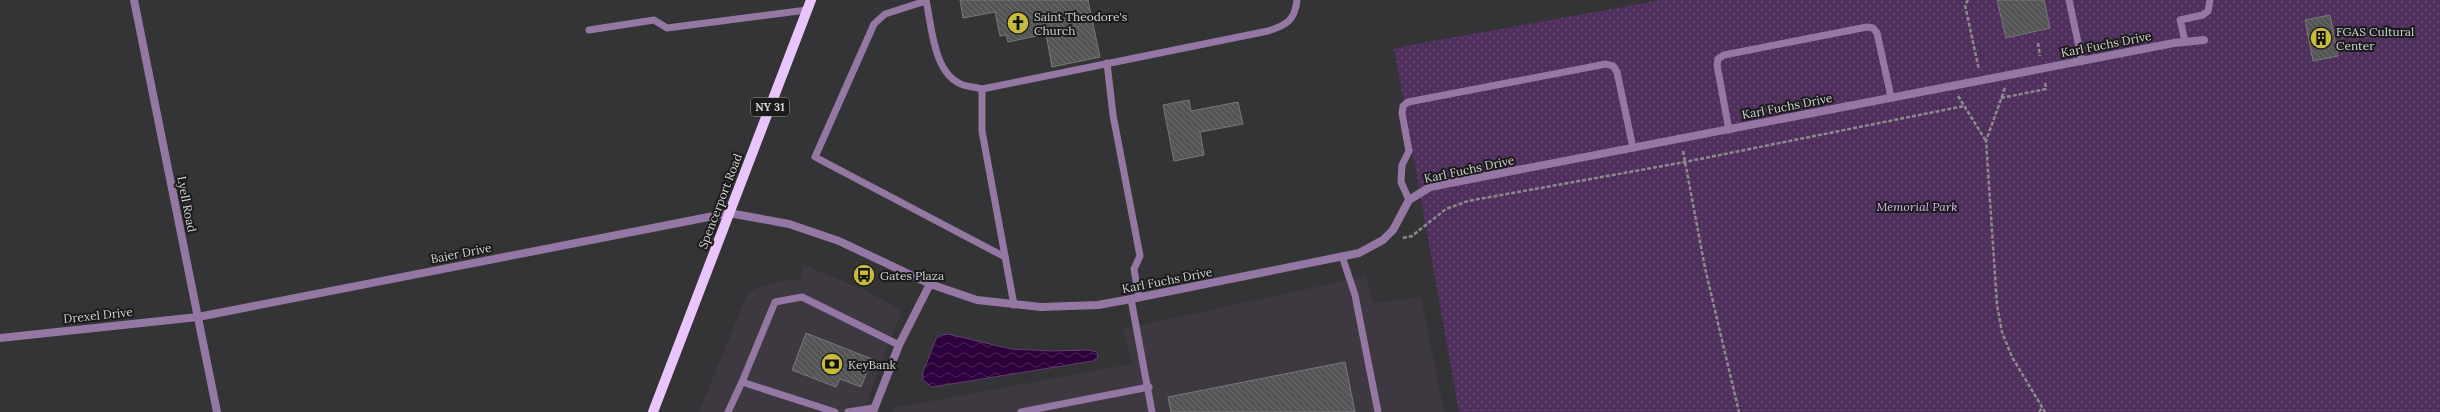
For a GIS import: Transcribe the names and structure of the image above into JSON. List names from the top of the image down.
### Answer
{
  "streets": {
    "main road": ["NY 31", "Spencerport Road"],
    "street": [
      "Karl Fuchs Drive",
      "Lyell Road",
      "Baier Drive",
      "Drexel Drive"
    ]
  },
  "crossings": [
    ["Karl Fuchs Drive", "Spencerport Road"],
    ["Karl Fuchs Drive", "Baier Drive"],
    ["Spencerport Road", "Baier Drive"],
    ["Lyell Road", "Baier Drive"],
    ["Lyell Road", "Drexel Drive"],
    ["Baier Drive", "Drexel Drive"]
  ],
  "parks": ["Memorial Park"],
  "places": {
    "church": ["Saint Theodore's Church"],
    "building": ["FGAS Cultural Center"],
    "bus stop": ["Gates Plaza"],
    "bank": ["KeyBank"]
  }
}
